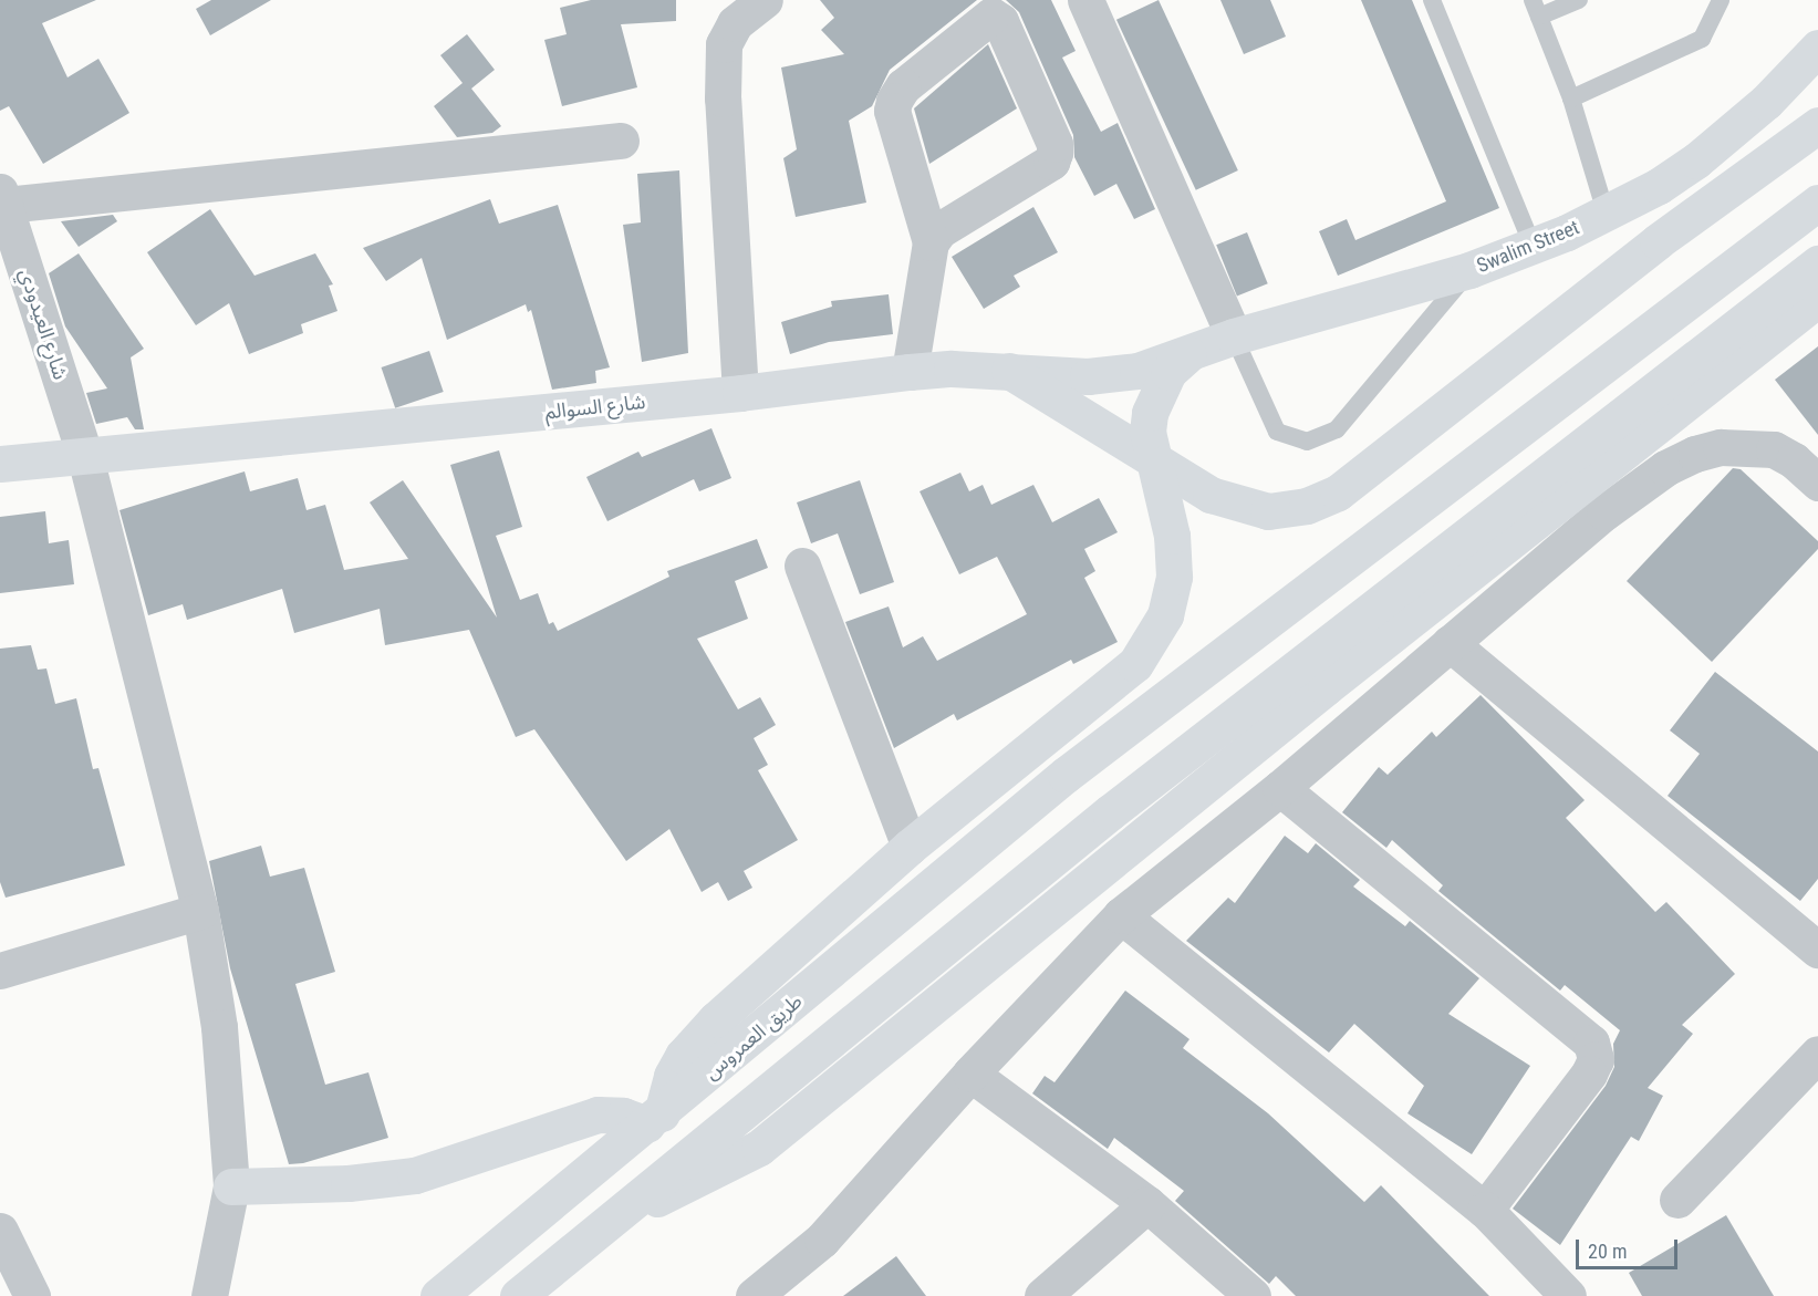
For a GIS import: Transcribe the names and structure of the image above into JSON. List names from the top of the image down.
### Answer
{
  "streets": {
    "main road": ["Swalim Street", "شارع السوالم", "طريق العمروس"],
    "street": ["شارع العيدودي"]
  },
  "crossings": [
    ["Swalim Street", "شارع السوالم"],
    ["شارع العيدودي", "شارع السوالم"]
  ],
  "scale_bar": "20 m"
}
